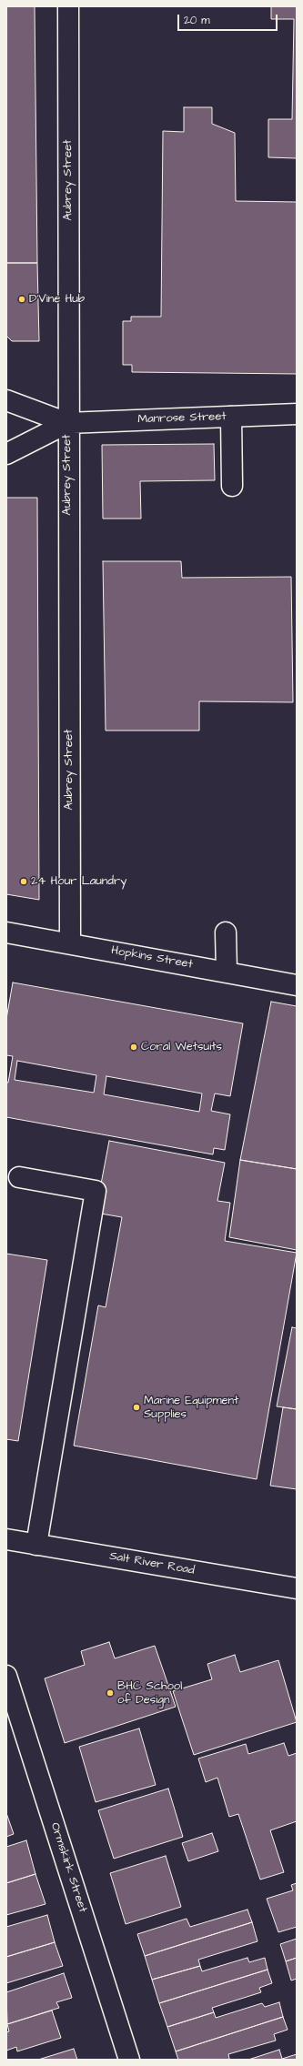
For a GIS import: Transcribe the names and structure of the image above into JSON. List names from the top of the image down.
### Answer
{
  "streets": {
    "street": [
      "Aubrey Street",
      "Manrose Street",
      "Hopkins Street",
      "Salt River Road",
      "Ormskirk Street"
    ]
  },
  "crossings": [
    ["Aubrey Street", "Manrose Street"],
    ["Aubrey Street", "Hopkins Street"]
  ],
  "places": [
    "D'Vine Hub",
    "24 Hour Laundry",
    "Coral Wetsuits",
    "Marine Equipment Supplies",
    "BHC School of Design"
  ],
  "scale_bar": "20 m"
}
